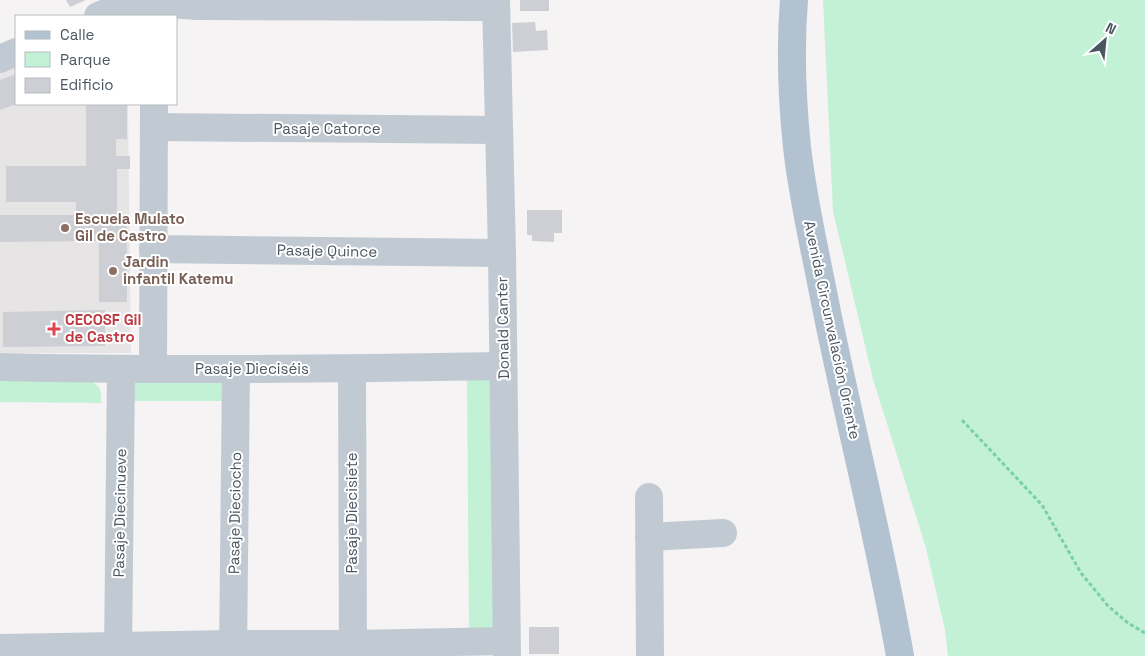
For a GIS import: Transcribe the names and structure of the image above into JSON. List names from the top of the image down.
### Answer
{
  "streets": {
    "main road": ["Avenida Circunvalación Oriente"],
    "street": [
      "Pasaje Catorce",
      "Pasaje Quince",
      "Donald Canter",
      "Pasaje Dieciséis",
      "Pasaje Diecinueve",
      "Pasaje Dieciocho",
      "Pasaje Diecisiete"
    ]
  },
  "crossings": [
    ["Pasaje Catorce", "Donald Canter"],
    ["Pasaje Quince", "Donald Canter"],
    ["Donald Canter", "Pasaje Dieciséis"],
    ["Pasaje Dieciséis", "Pasaje Diecinueve"],
    ["Pasaje Dieciséis", "Pasaje Dieciocho"],
    ["Pasaje Dieciséis", "Pasaje Diecisiete"]
  ],
  "places": {
    "other": ["Escuela Mulato Gil de Castro", "Jardin infantil Katemu"],
    "health": ["CECOSF Gil de Castro"]
  },
  "legend": ["Calle", "Parque", "Edificio"],
  "north": "top right"
}
